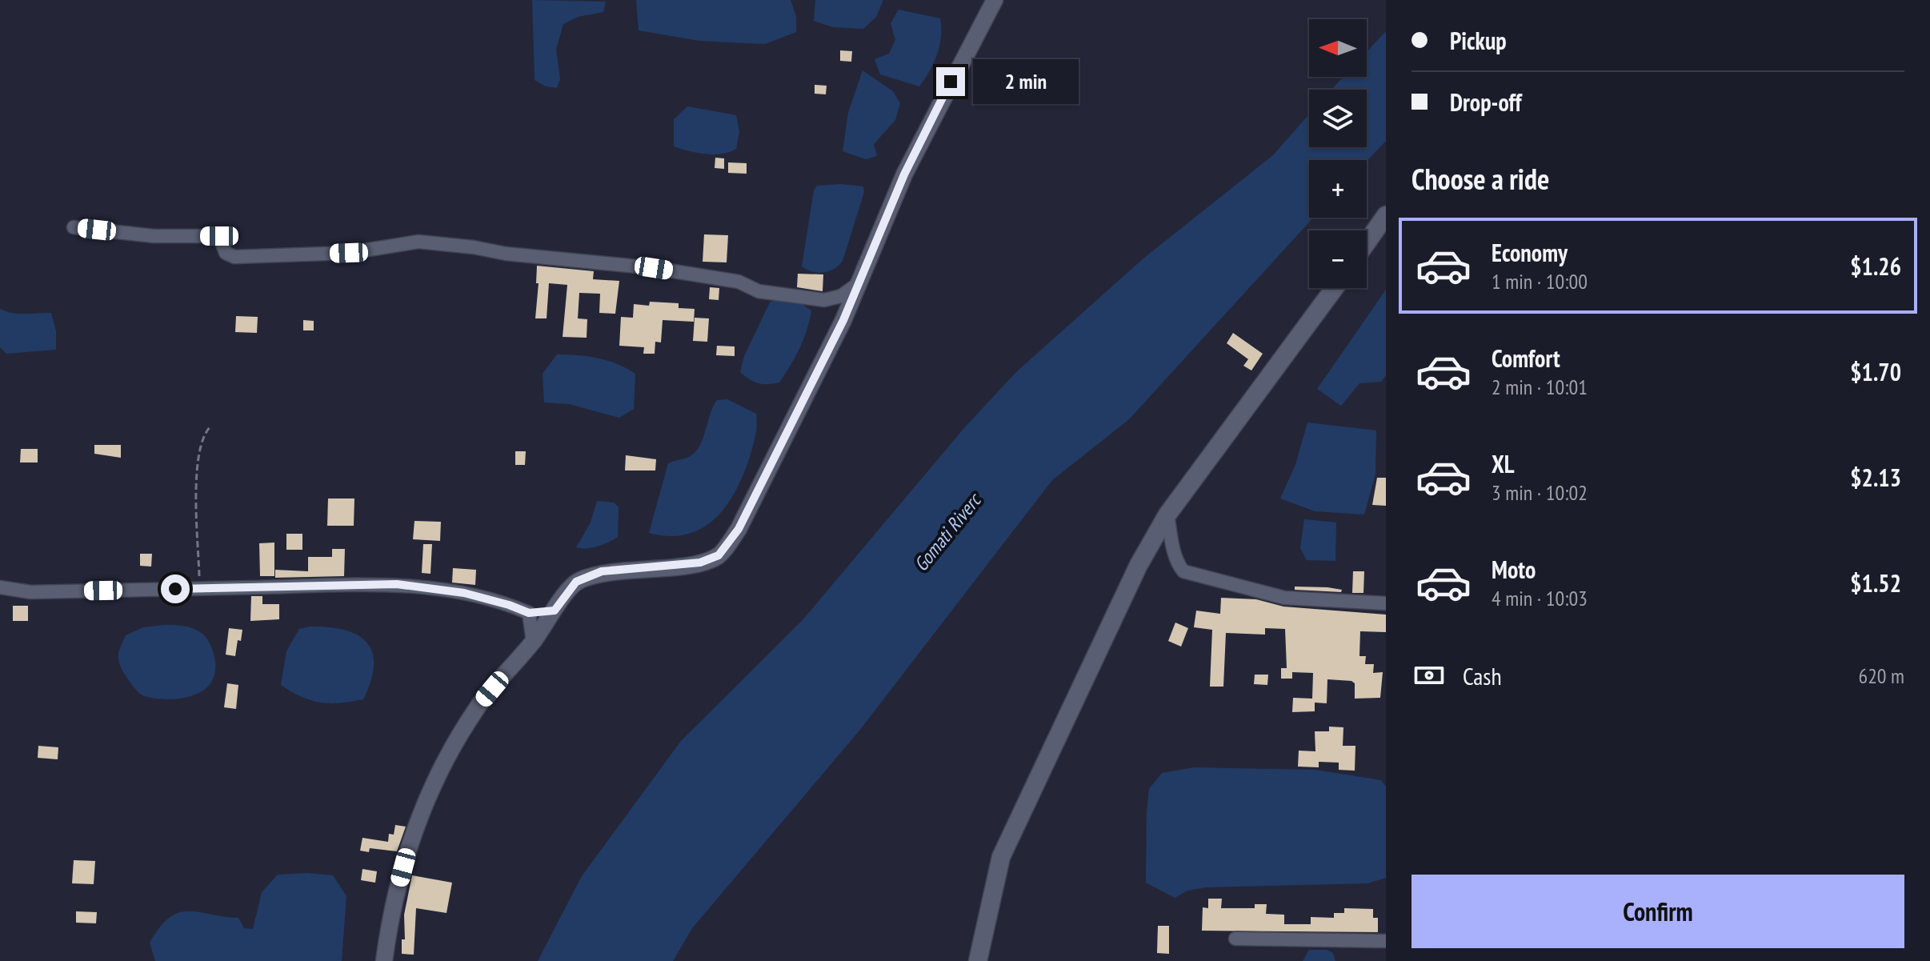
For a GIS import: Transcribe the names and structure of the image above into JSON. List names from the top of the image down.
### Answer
{
  "water": ["Gomati Riverc"],
  "north": "left",
  "page": {
    "banner": ["Pickup", "Drop-off"],
    "map_buttons": ["+", "−"],
    "bubble": "2 min",
    "heading": "Choose a ride",
    "list": [
      {
        "name": "Economy",
        "note": "1 min · 10:00",
        "value": "$1.26"
      },
      {
        "name": "Comfort",
        "note": "2 min · 10:01",
        "value": "$1.70"
      },
      {
        "name": "XL",
        "note": "3 min · 10:02",
        "value": "$2.13"
      },
      {
        "name": "Moto",
        "note": "4 min · 10:03",
        "value": "$1.52"
      }
    ],
    "pay": ["Cash", "620 m"],
    "buttons": "Confirm"
  }
}
